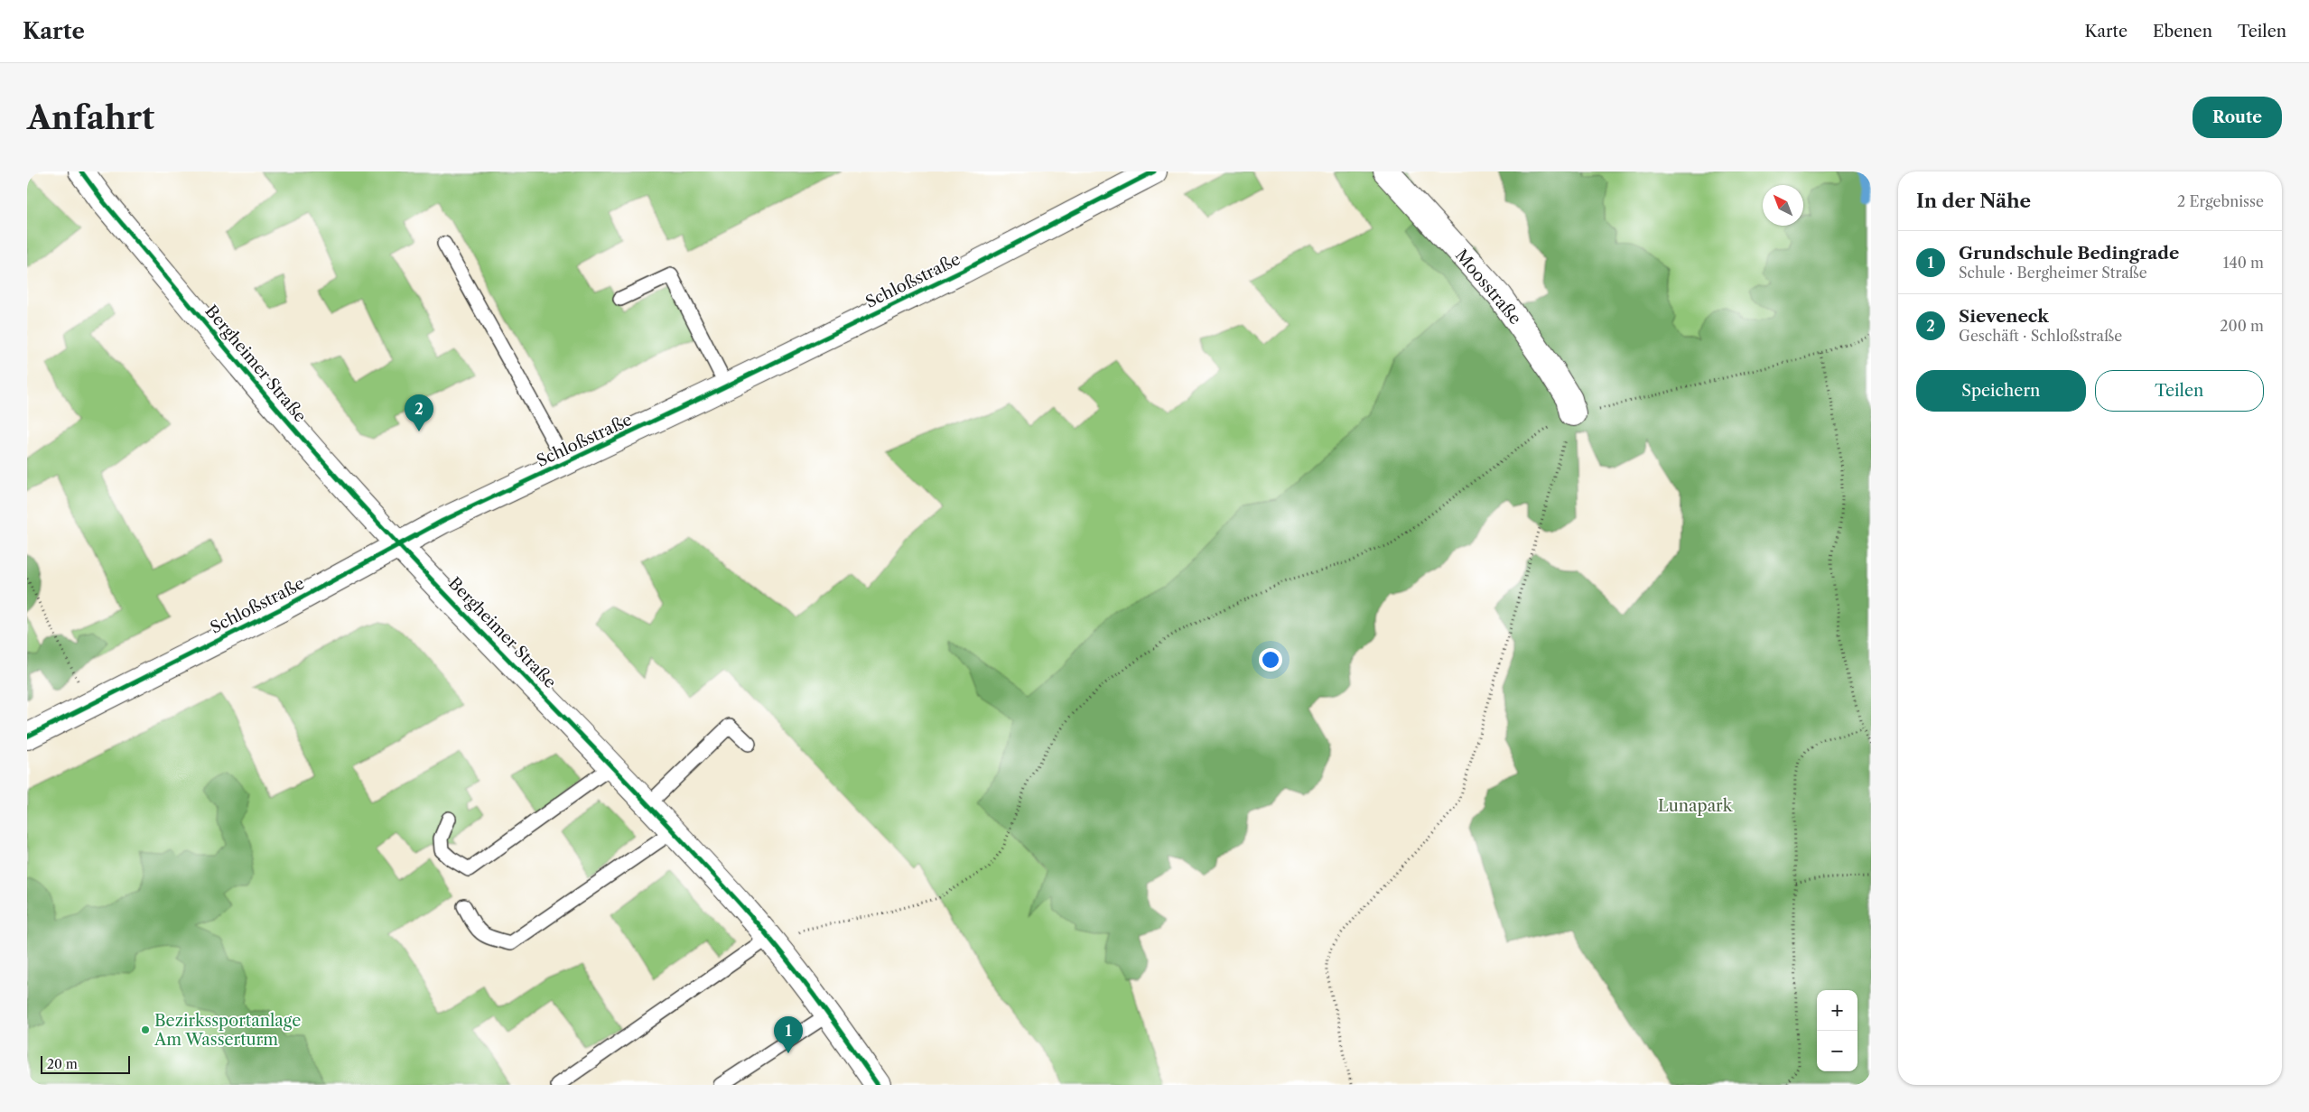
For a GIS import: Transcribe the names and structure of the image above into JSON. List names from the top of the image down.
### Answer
{
  "streets": {
    "street": ["Schloßstraße", "Moosstraße", "Bergheimer Straße"]
  },
  "crossings": [
    ["Schloßstraße", "Bergheimer Straße"]
  ],
  "parks": ["Lunapark"],
  "places": ["Bezirkssportanlage Am Wasserturm"],
  "scale_bar": "20 m",
  "north": "top left",
  "page": {
    "header": "Karte",
    "nav": ["Karte", "Ebenen", "Teilen"],
    "buttons": [
      "Route",
      ["Speichern", "Teilen"]
    ],
    "title": "Anfahrt",
    "heading": ["In der Nähe", "2 Ergebnisse"],
    "list": [
      {
        "mark": "1",
        "name": "Grundschule Bedingrade",
        "note": "Schule · Bergheimer Straße",
        "value": "140 m"
      },
      {
        "mark": "2",
        "name": "Sieveneck",
        "note": "Geschäft · Schloßstraße",
        "value": "200 m"
      }
    ],
    "pins": ["2", "1"],
    "map_buttons": ["+", "−"],
    "scale": "20 m"
  }
}
